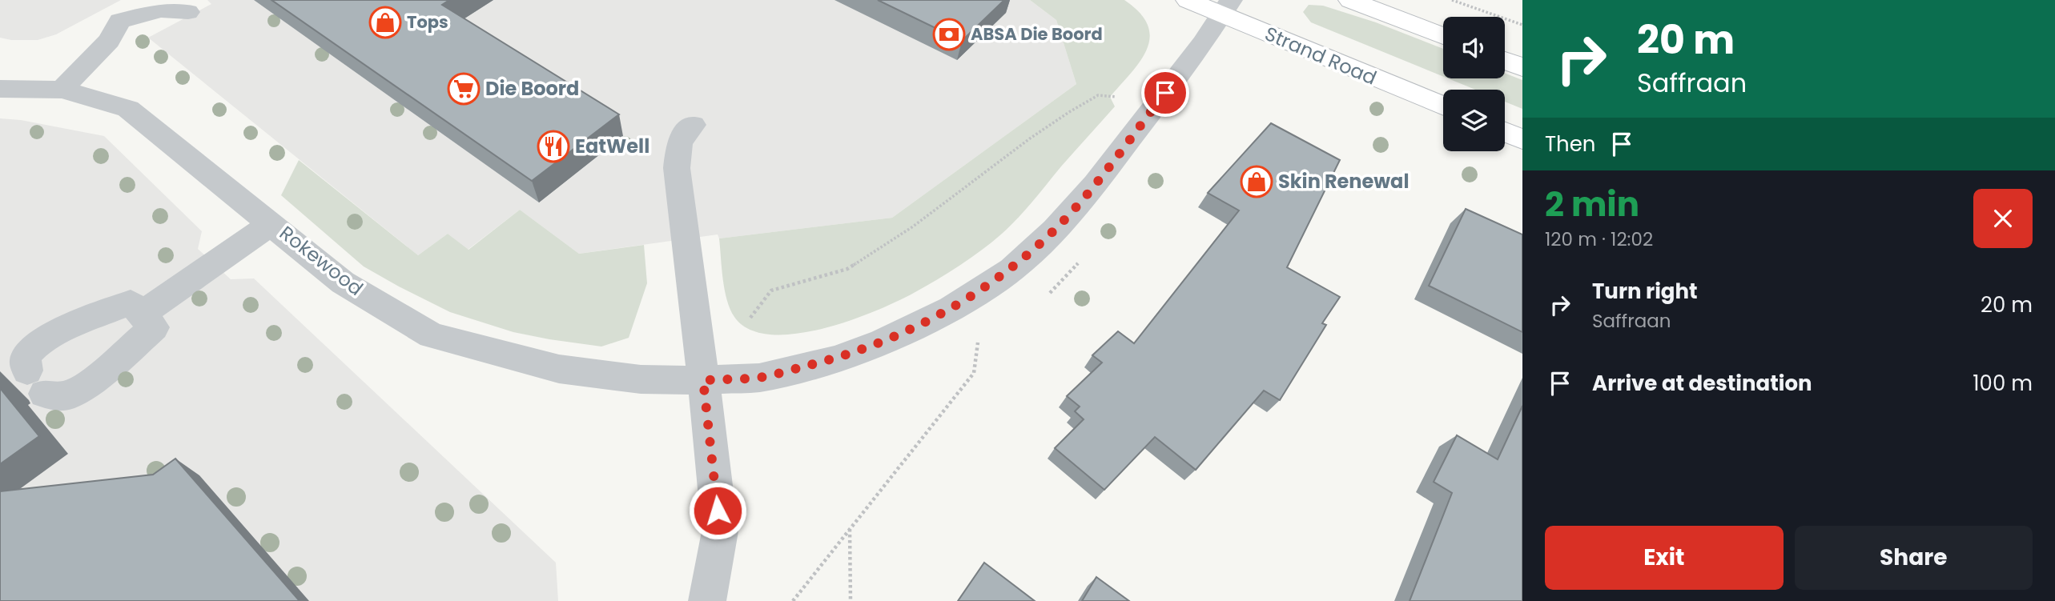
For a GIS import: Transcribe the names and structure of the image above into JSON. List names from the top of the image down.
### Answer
{
  "streets": {
    "main road": ["Strand Road"],
    "street": ["Rokewood"]
  },
  "crossings": [
    ["Strand Road", "Rokewood"]
  ],
  "places": {
    "shop": ["Tops", "Skin Renewal"],
    "bank": ["ABSA Die Boord"],
    "supermarket": ["Die Boord"],
    "restaurant": ["EatWell"]
  },
  "page": {
    "turn": ["20 m", "Saffraan"],
    "then": "Then",
    "heading": ["2 min", "120 m · 12:02"],
    "list": [
      {
        "name": "Turn right",
        "note": "Saffraan",
        "value": "20 m"
      },
      {
        "name": "Arrive at destination",
        "value": "100 m"
      }
    ],
    "buttons": ["Exit", "Share"]
  }
}
